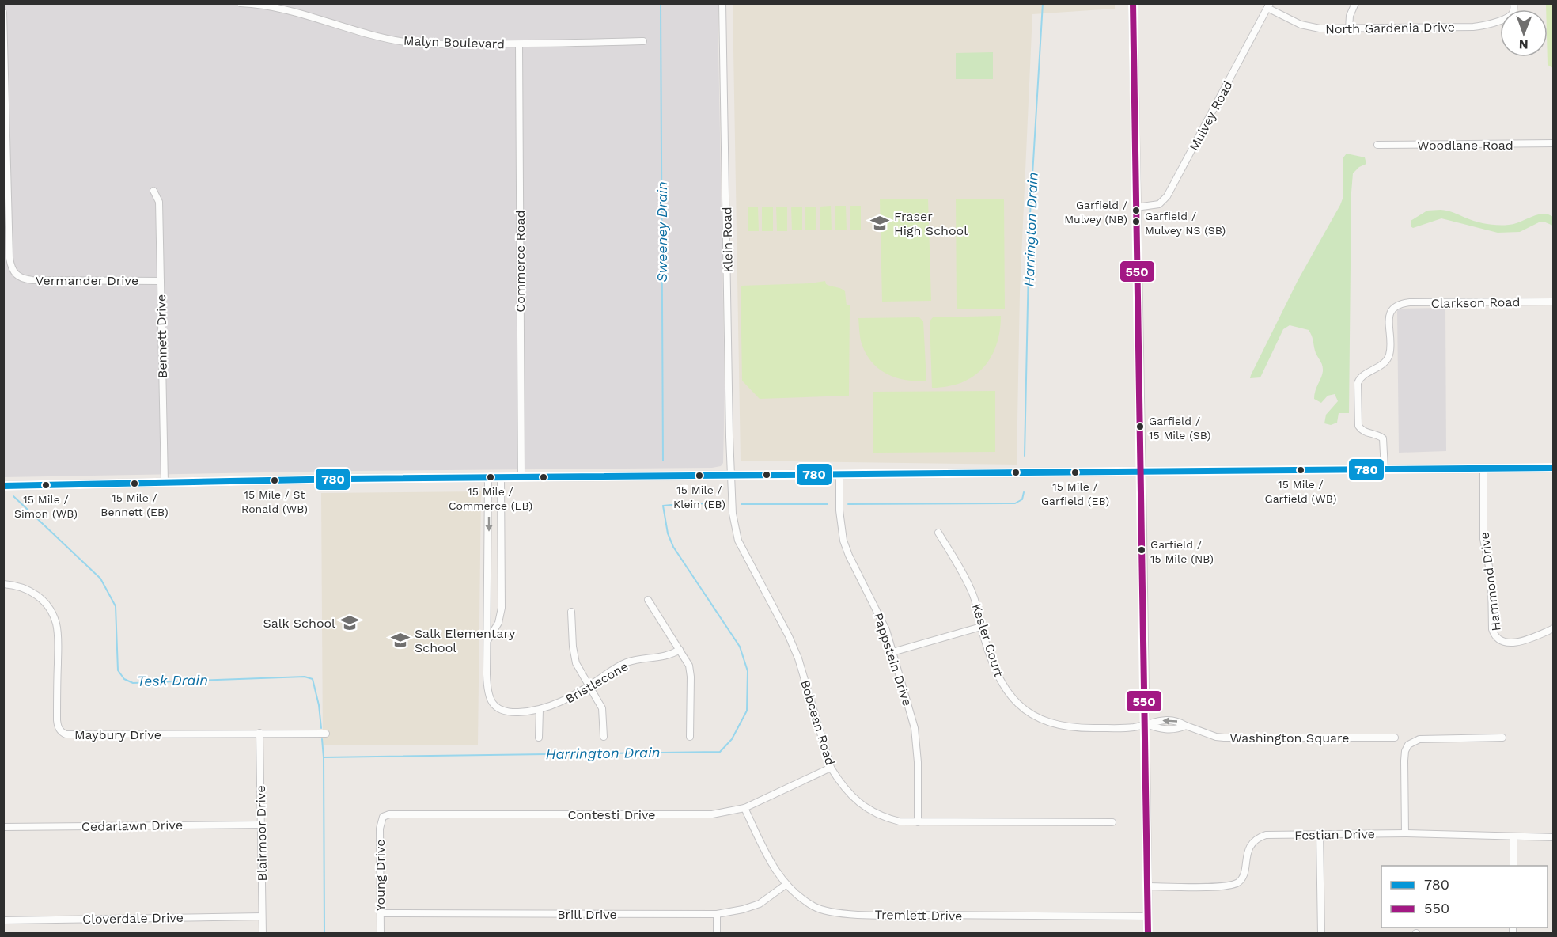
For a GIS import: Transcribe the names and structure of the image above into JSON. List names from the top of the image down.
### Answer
{
  "streets": {
    "street": [
      "North Gardenia Drive",
      "Malyn Boulevard",
      "Mulvey Road",
      "Woodlane Road",
      "Klein Road",
      "Commerce Road",
      "Vermander Drive",
      "Clarkson Road",
      "Bennett Drive",
      "Hammond Drive",
      "Kesler Court",
      "Pappstein Drive",
      "Bristlecone",
      "Bobcean Road",
      "Maybury Drive",
      "Washington Square",
      "Contesti Drive",
      "Cedarlawn Drive",
      "Blairmoor Drive",
      "Festian Drive",
      "Young Drive",
      "Brill Drive",
      "Tremlett Drive",
      "Cloverdale Drive"
    ]
  },
  "crossings": [
    ["North Gardenia Drive", "Mulvey Road"],
    ["Malyn Boulevard", "Commerce Road"],
    ["Klein Road", "Bobcean Road"],
    ["Vermander Drive", "Bennett Drive"],
    ["Kesler Court", "Washington Square"],
    ["Pappstein Drive", "Bobcean Road"],
    ["Bobcean Road", "Contesti Drive"],
    ["Maybury Drive", "Blairmoor Drive"],
    ["Contesti Drive", "Young Drive"],
    ["Contesti Drive", "Tremlett Drive"],
    ["Cedarlawn Drive", "Blairmoor Drive"],
    ["Blairmoor Drive", "Cloverdale Drive"],
    ["Young Drive", "Brill Drive"],
    ["Brill Drive", "Tremlett Drive"]
  ],
  "water": ["Harrington Drain", "Sweeney Drain", "Tesk Drain"],
  "places": {
    "other": [
      "Garfield / Mulvey (NB)",
      "Garfield / Mulvey NS (SB)",
      "Garfield / 15 Mile (SB)",
      "15 Mile / Garfield (WB)",
      "15 Mile / Garfield (EB)",
      "15 Mile / Klein (EB)",
      "15 Mile / Commerce (EB)",
      "15 Mile / St Ronald (WB)",
      "15 Mile / Bennett (EB)",
      "15 Mile / Simon (WB)",
      "Garfield / 15 Mile (NB)"
    ],
    "school or university": ["Fraser High School", "Salk School", "Salk Elementary School"]
  },
  "lines": ["transit line 550", "transit line 780"],
  "legend": ["780", "550"],
  "north": "bottom"
}
